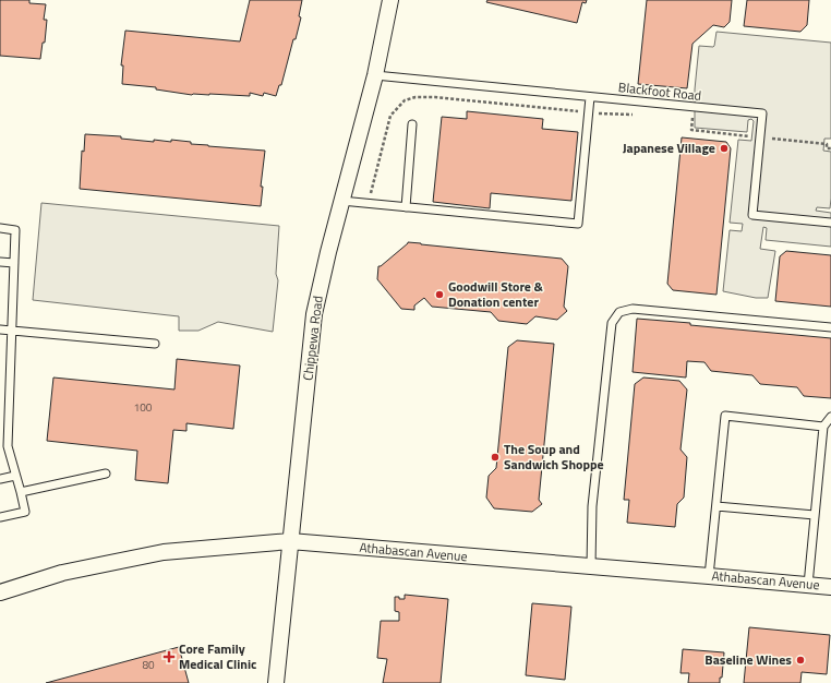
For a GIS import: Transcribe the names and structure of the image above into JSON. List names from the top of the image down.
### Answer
{
  "streets": {
    "street": ["Chippewa Road", "Athabascan Avenue"],
    "lane": ["Blackfoot Road"]
  },
  "crossings": [
    ["Blackfoot Road", "Chippewa Road"],
    ["Chippewa Road", "Athabascan Avenue"]
  ],
  "places": {
    "other": [
      "Japanese Village",
      "Goodwill Store & Donation center",
      "The Soup and Sandwich Shoppe",
      "Baseline Wines"
    ],
    "health": ["Core Family Medical Clinic"]
  },
  "house_numbers": ["100", "80"]
}
